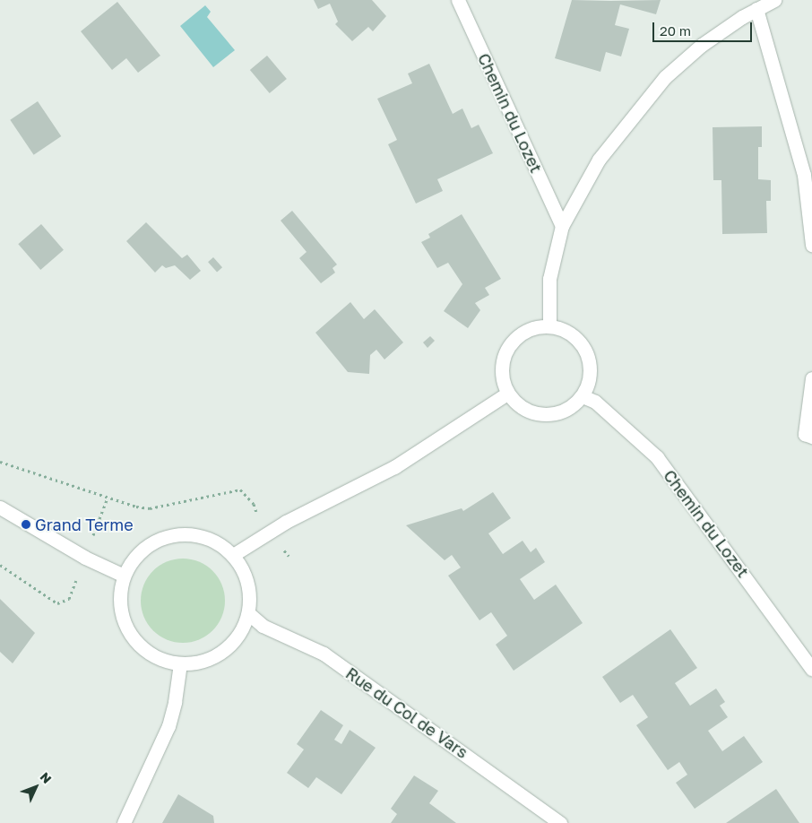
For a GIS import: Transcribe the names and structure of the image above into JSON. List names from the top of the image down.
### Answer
{
  "streets": {
    "street": ["Chemin du Lozet", "Rue du Col de Vars"]
  },
  "places": ["Grand Terme"],
  "scale_bar": "20 m",
  "north": "top right"
}
